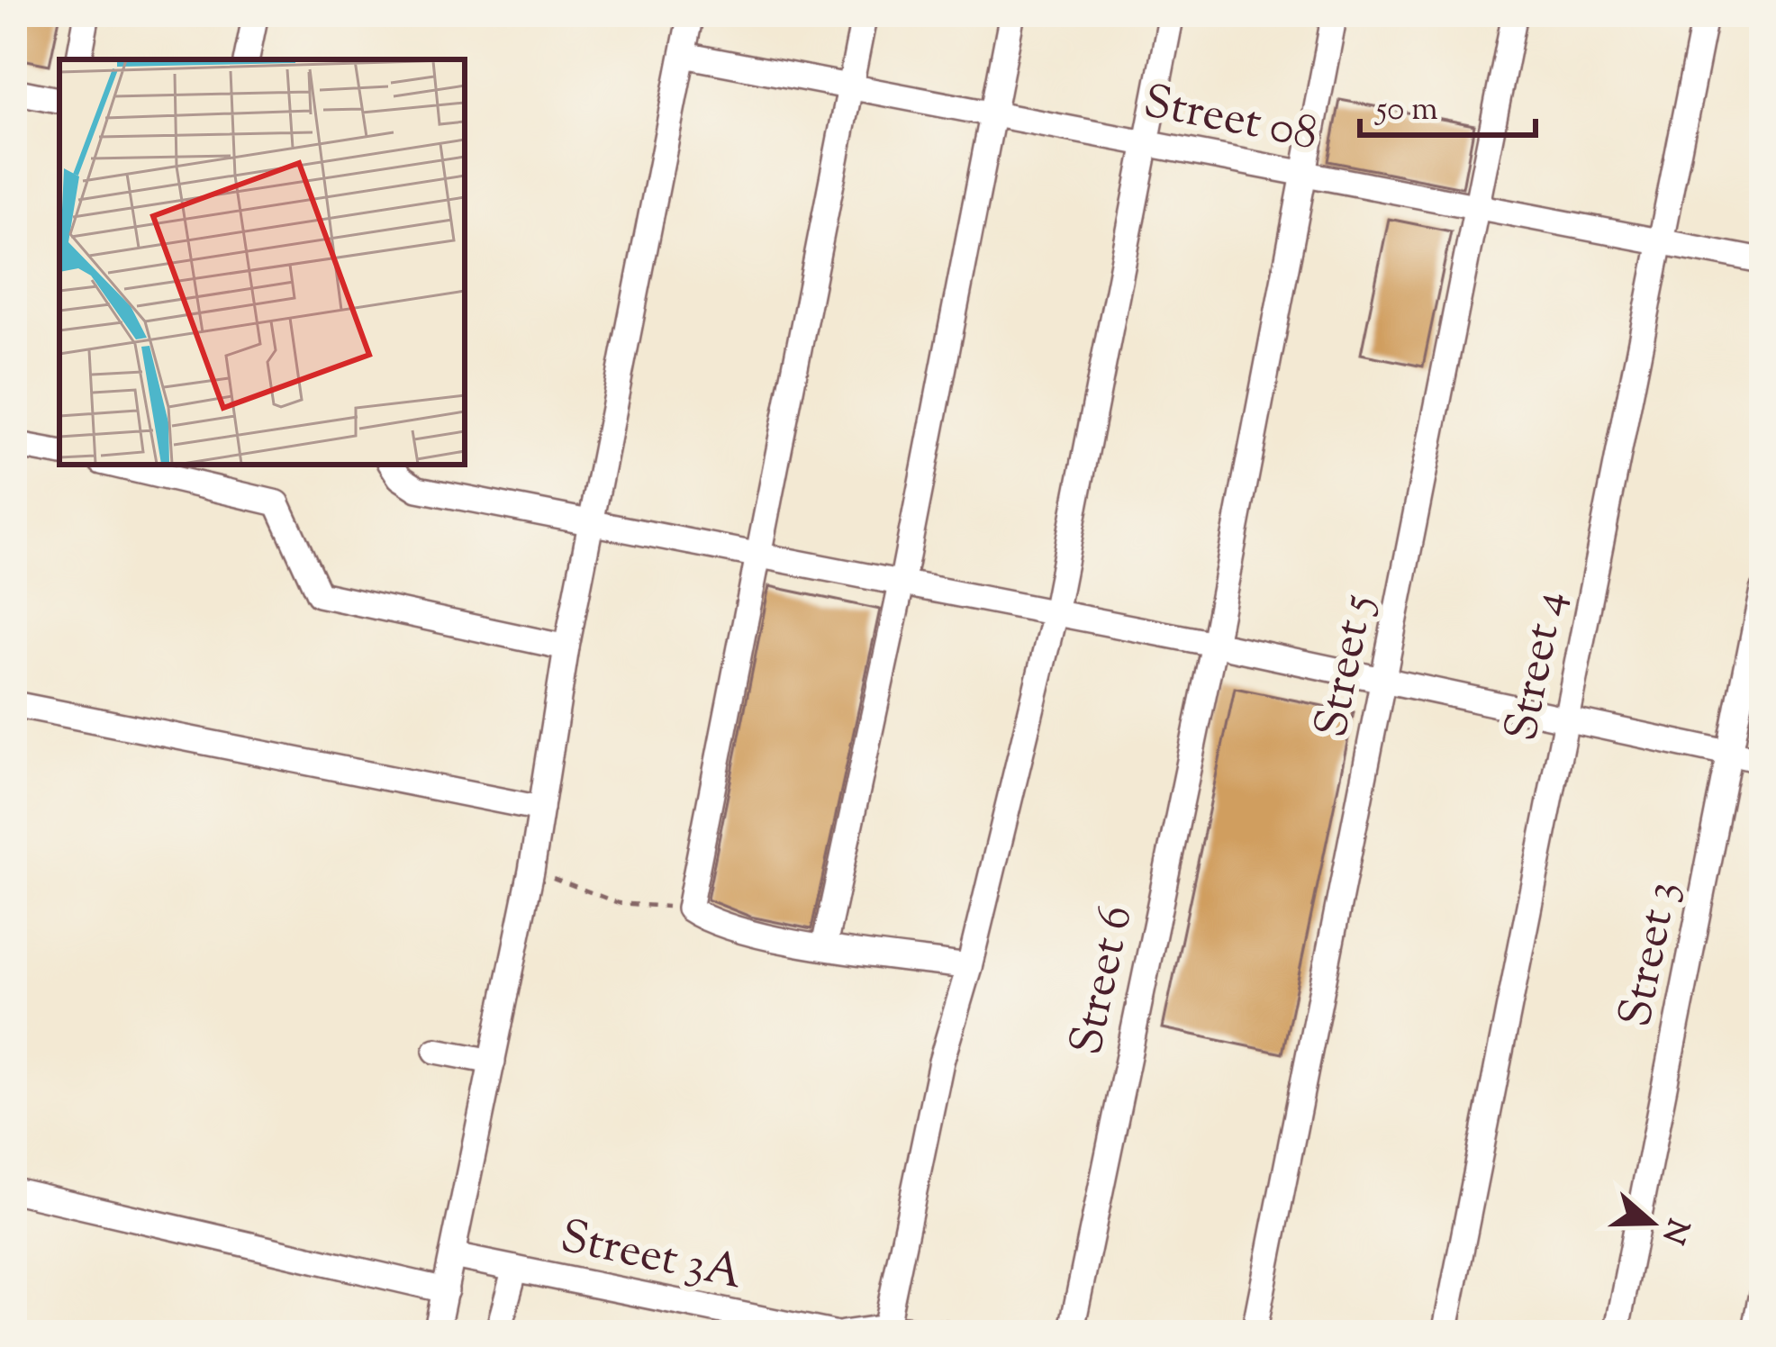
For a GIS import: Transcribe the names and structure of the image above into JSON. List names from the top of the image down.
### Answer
{
  "streets": {
    "street": [
      "Street 08",
      "Street 5",
      "Street 4",
      "Street 3",
      "Street 6",
      "Street 3A"
    ]
  },
  "crossings": [
    ["Street 08", "Street 5"],
    ["Street 08", "Street 4"],
    ["Street 08", "Street 6"]
  ],
  "scale_bar": "50 m",
  "north": "right"
}
